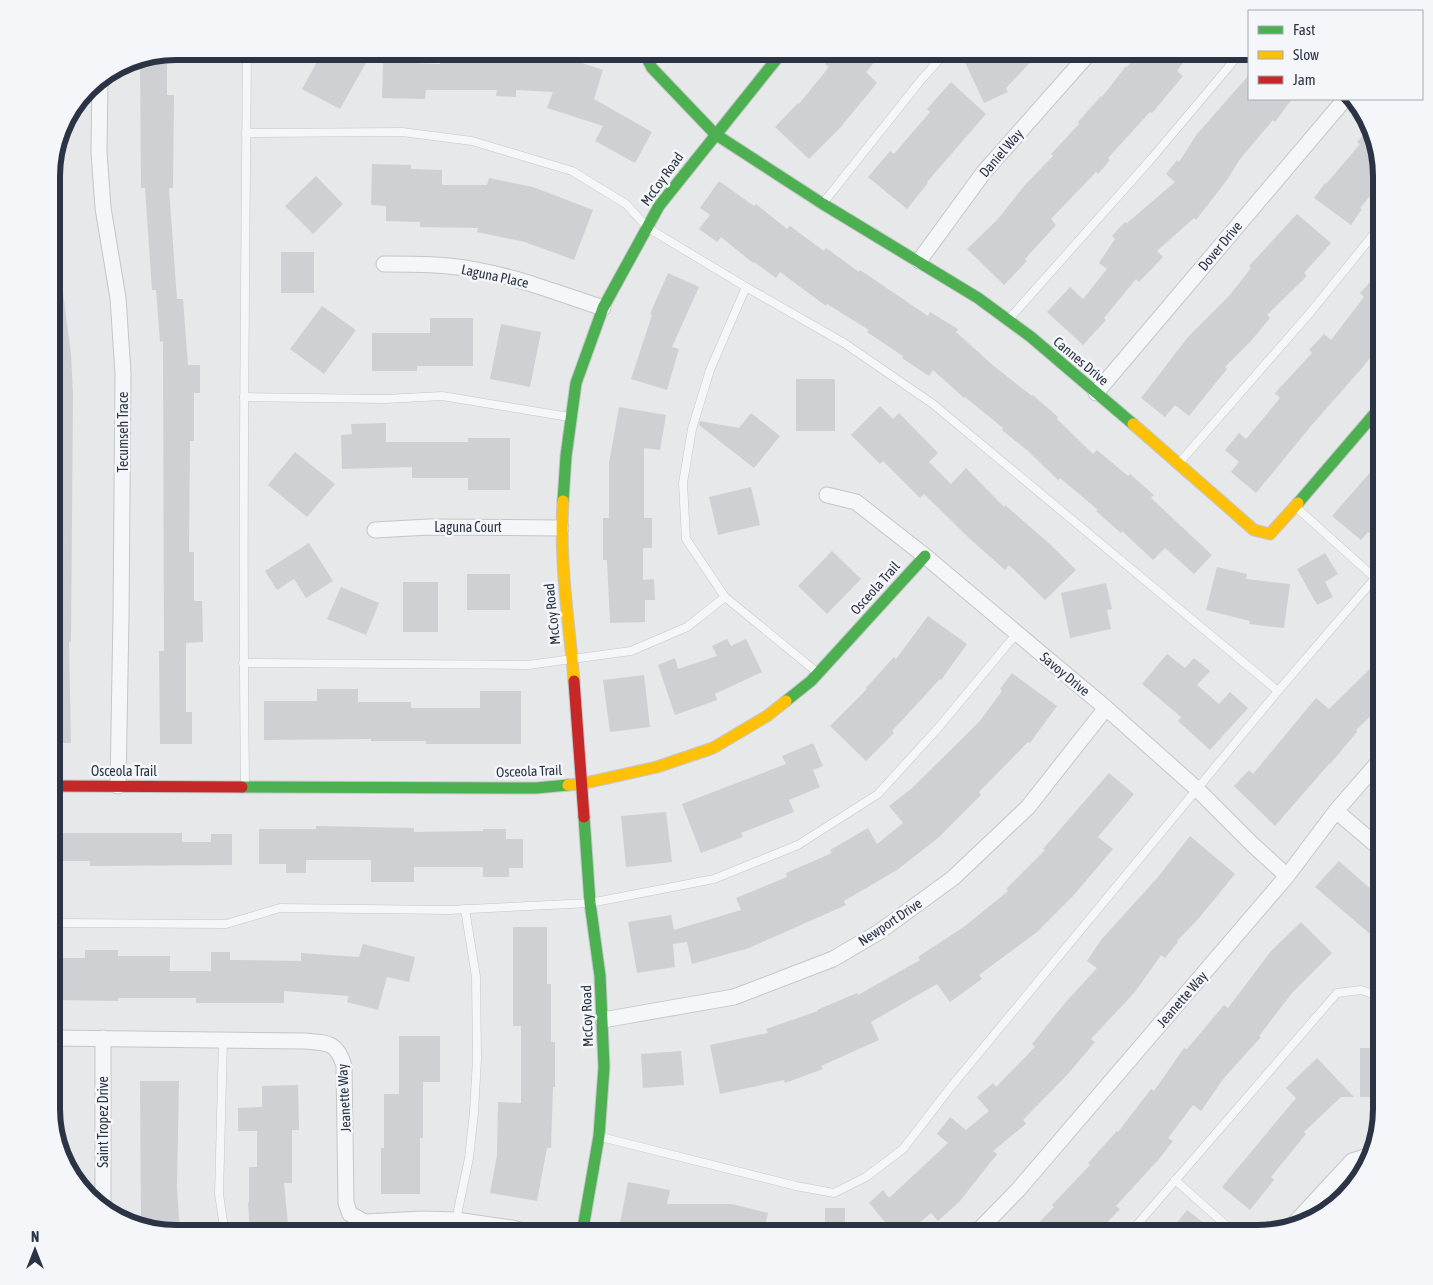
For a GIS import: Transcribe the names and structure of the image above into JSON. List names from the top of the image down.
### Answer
{
  "streets": {
    "street": [
      "Daniel Way",
      "McCoy Road",
      "Dover Drive",
      "Laguna Place",
      "Cannes Drive",
      "Tecumseh Trace",
      "Laguna Court",
      "Osceola Trail",
      "Savoy Drive",
      "Newport Drive",
      "Jeanette Way",
      "Saint Tropez Drive"
    ]
  },
  "crossings": [
    ["Daniel Way", "Cannes Drive"],
    ["McCoy Road", "Laguna Place"],
    ["McCoy Road", "Cannes Drive"],
    ["McCoy Road", "Laguna Court"],
    ["McCoy Road", "Osceola Trail"],
    ["McCoy Road", "Newport Drive"],
    ["Dover Drive", "Cannes Drive"],
    ["Tecumseh Trace", "Osceola Trail"],
    ["Osceola Trail", "Savoy Drive"],
    ["Savoy Drive", "Newport Drive"],
    ["Savoy Drive", "Jeanette Way"],
    ["Jeanette Way", "Saint Tropez Drive"]
  ],
  "legend": ["Fast", "Slow", "Jam"],
  "north": "top"
}
